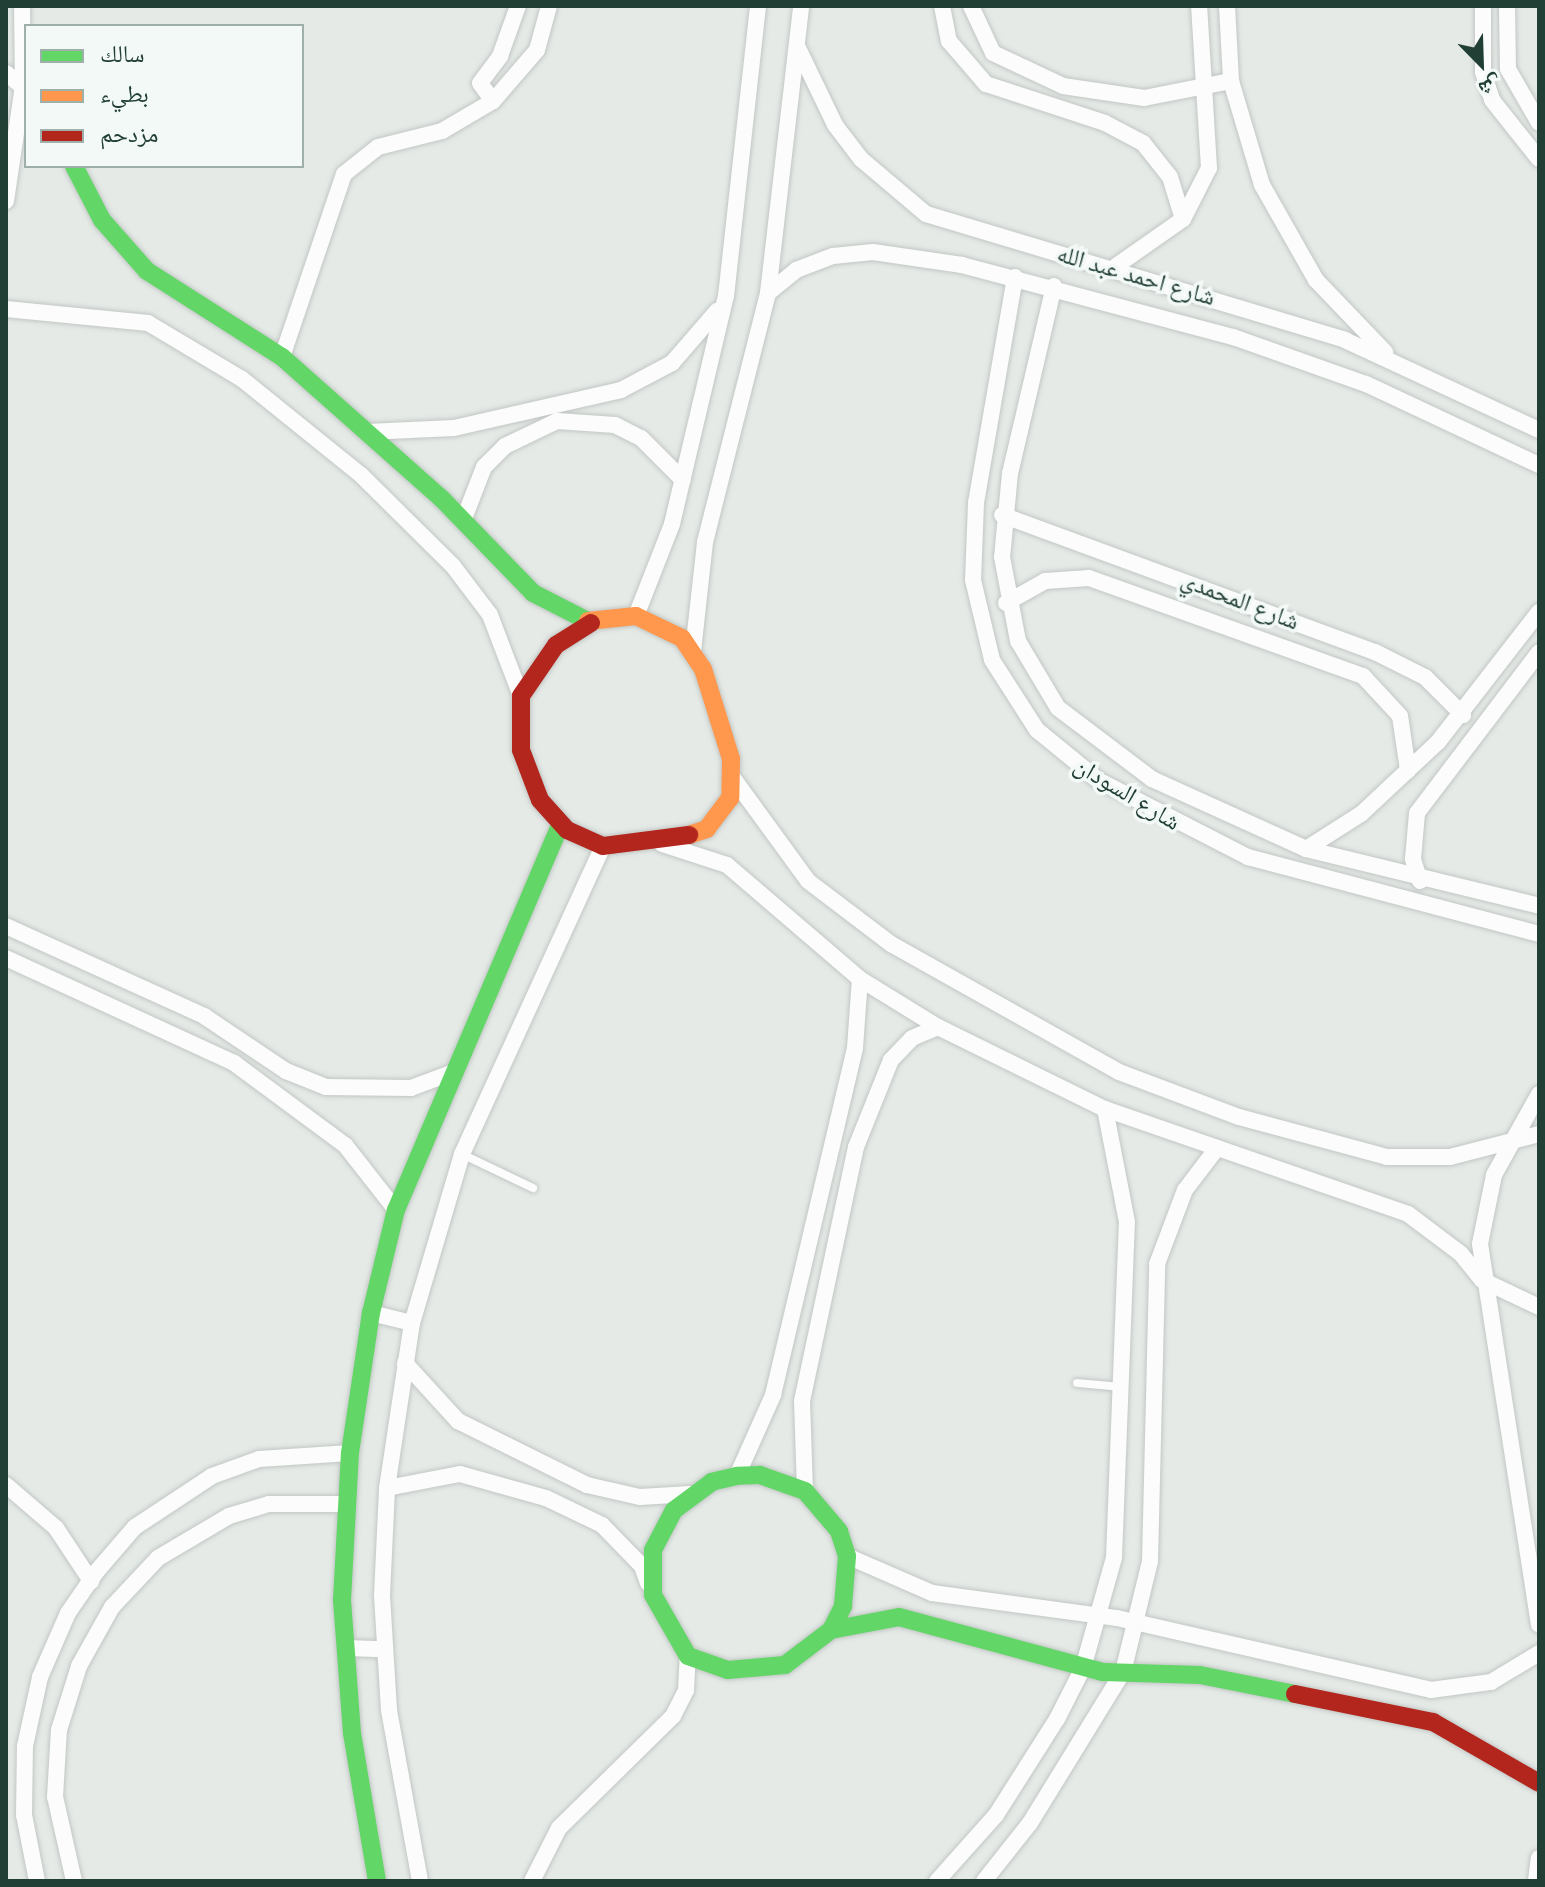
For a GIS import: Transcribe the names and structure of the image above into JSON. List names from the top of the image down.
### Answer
{
  "streets": {
    "street": ["شارع احمد عبد الله", "شارع المحمدي", "شارع السودان"]
  },
  "crossings": [
    ["شارع احمد عبد الله", "شارع السودان"],
    ["شارع المحمدي", "شارع السودان"]
  ],
  "legend": ["سالك", "بطيء", "مزدحم"],
  "north": "bottom right"
}
